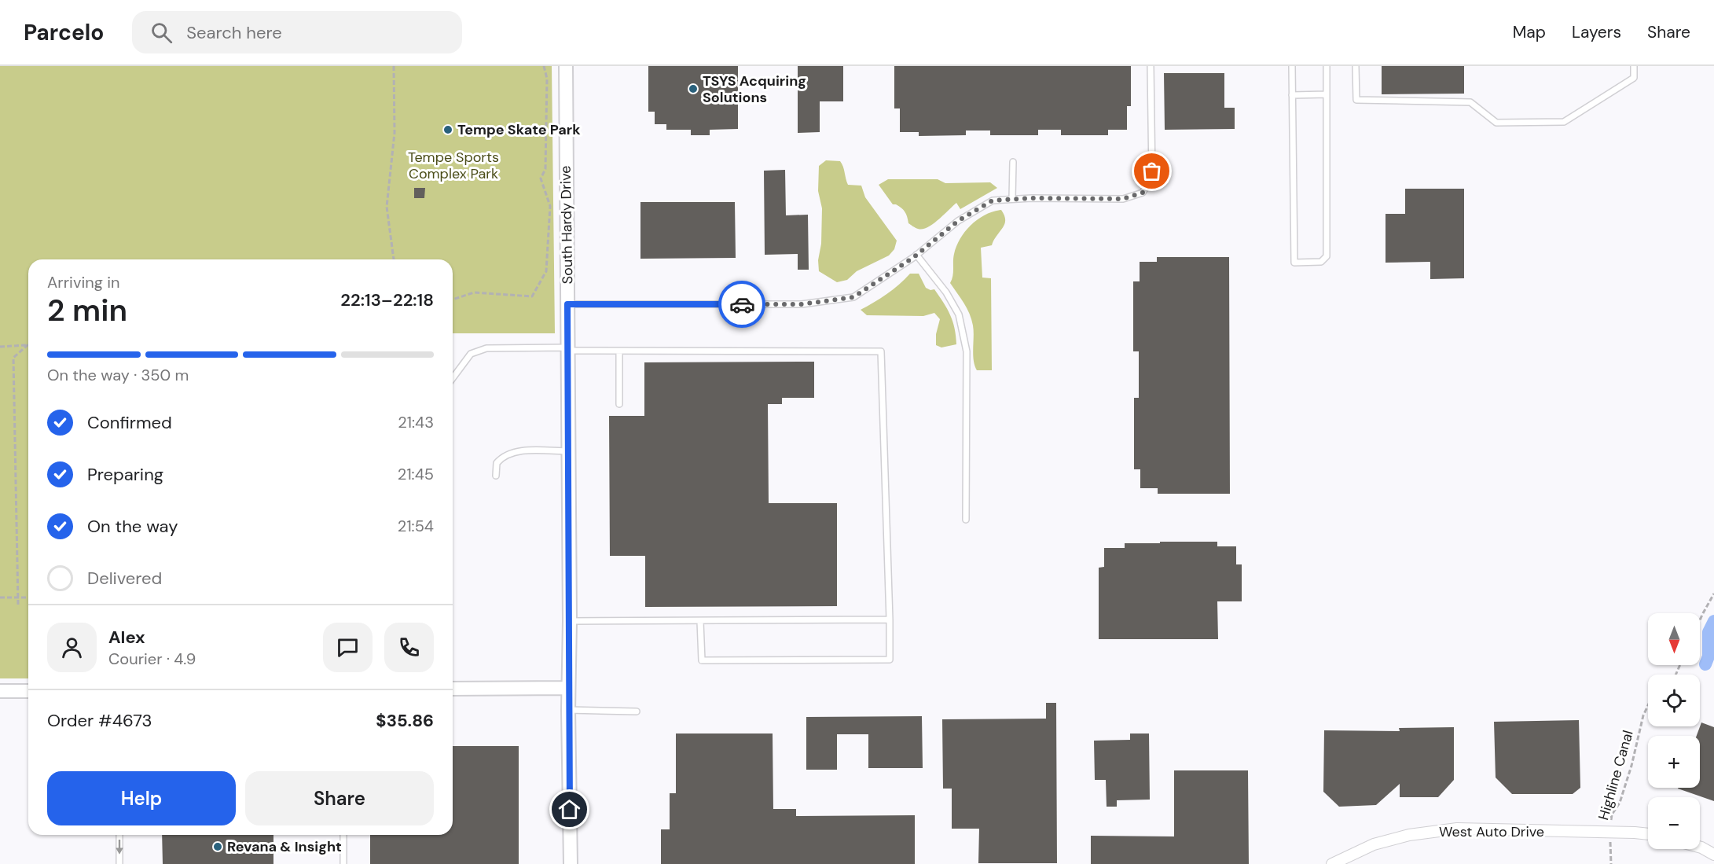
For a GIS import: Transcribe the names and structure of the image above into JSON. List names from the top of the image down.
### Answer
{
  "streets": {
    "street": ["South Hardy Drive", "West Auto Drive"],
    "path": ["Highline Canal"]
  },
  "crossings": [
    ["Highline Canal", "West Auto Drive"]
  ],
  "parks": ["Tempe Sports Complex Park"],
  "places": ["TSYS Acquiring Solutions", "Tempe Skate Park", "Revana & Insight"],
  "north": "bottom",
  "page": {
    "header": "Parcelo",
    "search": "Search here",
    "nav": ["Map", "Layers", "Share"],
    "heading": ["2 min", "Arriving in", "22:13–22:18"],
    "panel": [
      "Alex",
      "Courier · 4.9",
      "Order #4673",
      "$35.86"
    ],
    "bar": "On the way · 350 m",
    "list": [
      ["Confirmed", "21:43"],
      ["Preparing", "21:45"],
      ["On the way", "21:54"],
      "Delivered"
    ],
    "map_buttons": ["+", "−"],
    "buttons": ["Help", "Share"]
  }
}
